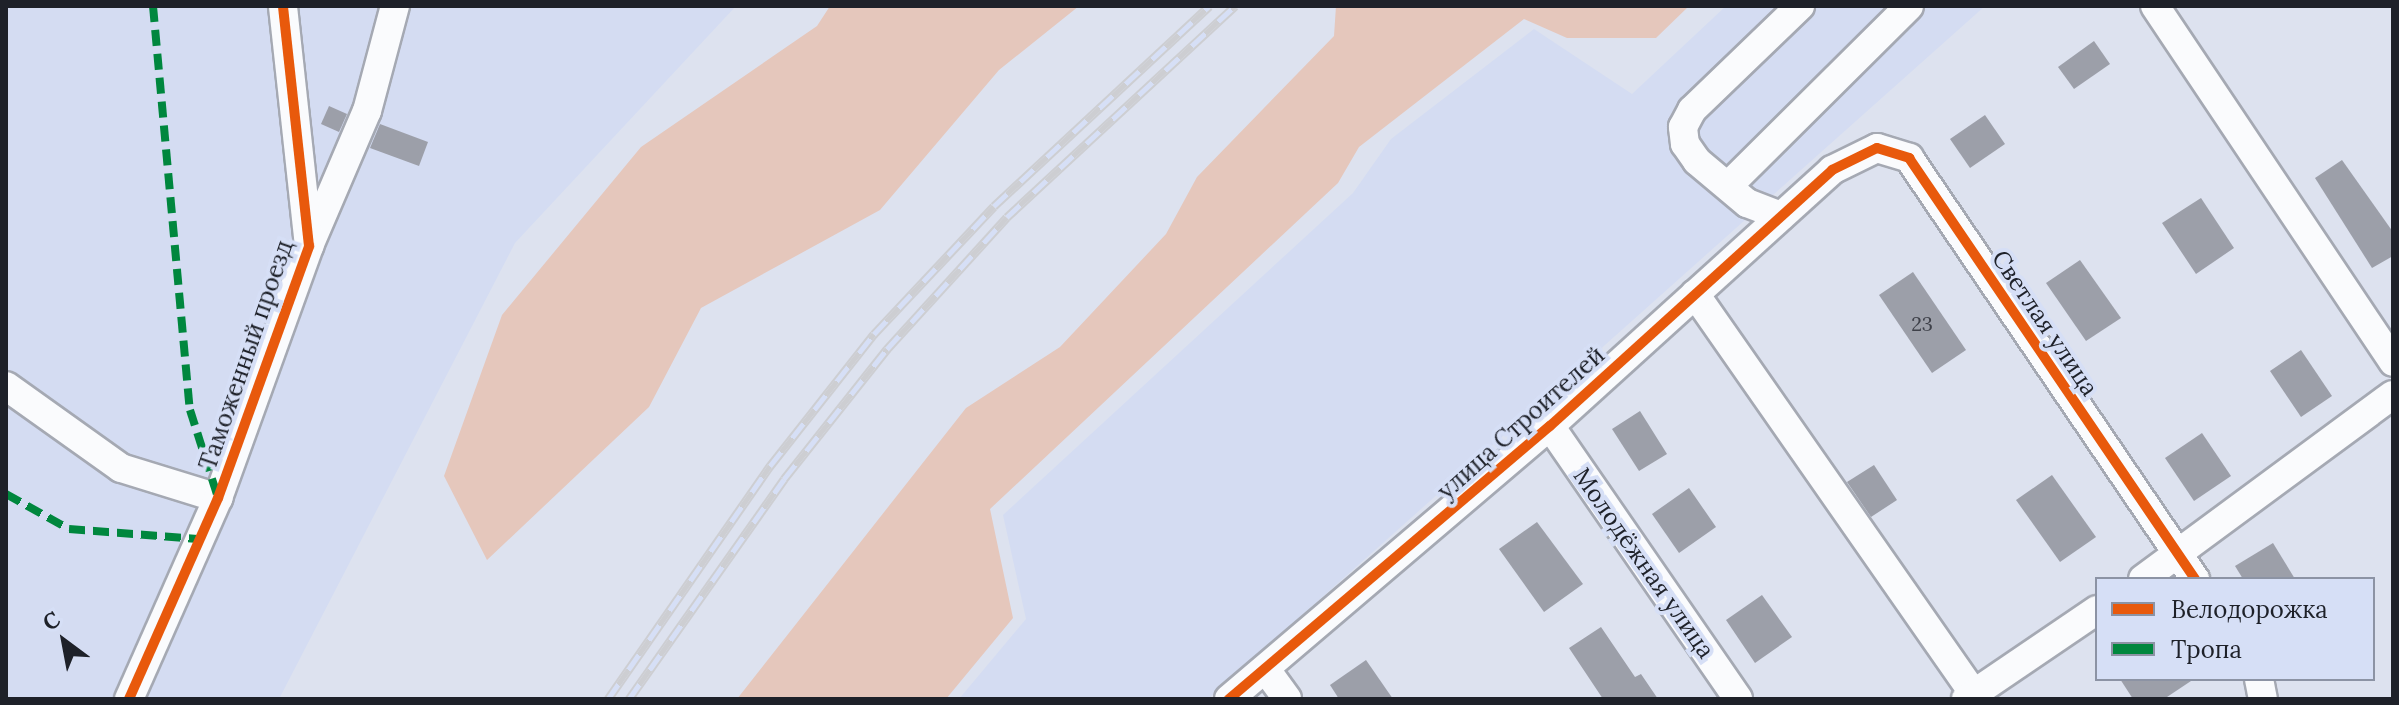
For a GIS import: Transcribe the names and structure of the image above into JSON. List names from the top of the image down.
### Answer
{
  "streets": {
    "street": [
      "Светлая улица",
      "Таможенный проезд",
      "улица Строителей",
      "Молодёжная улица"
    ]
  },
  "crossings": [
    ["Светлая улица", "улица Строителей"],
    ["улица Строителей", "Молодёжная улица"]
  ],
  "house_numbers": ["23"],
  "legend": ["Велодорожка", "Тропа"],
  "north": "top left"
}
